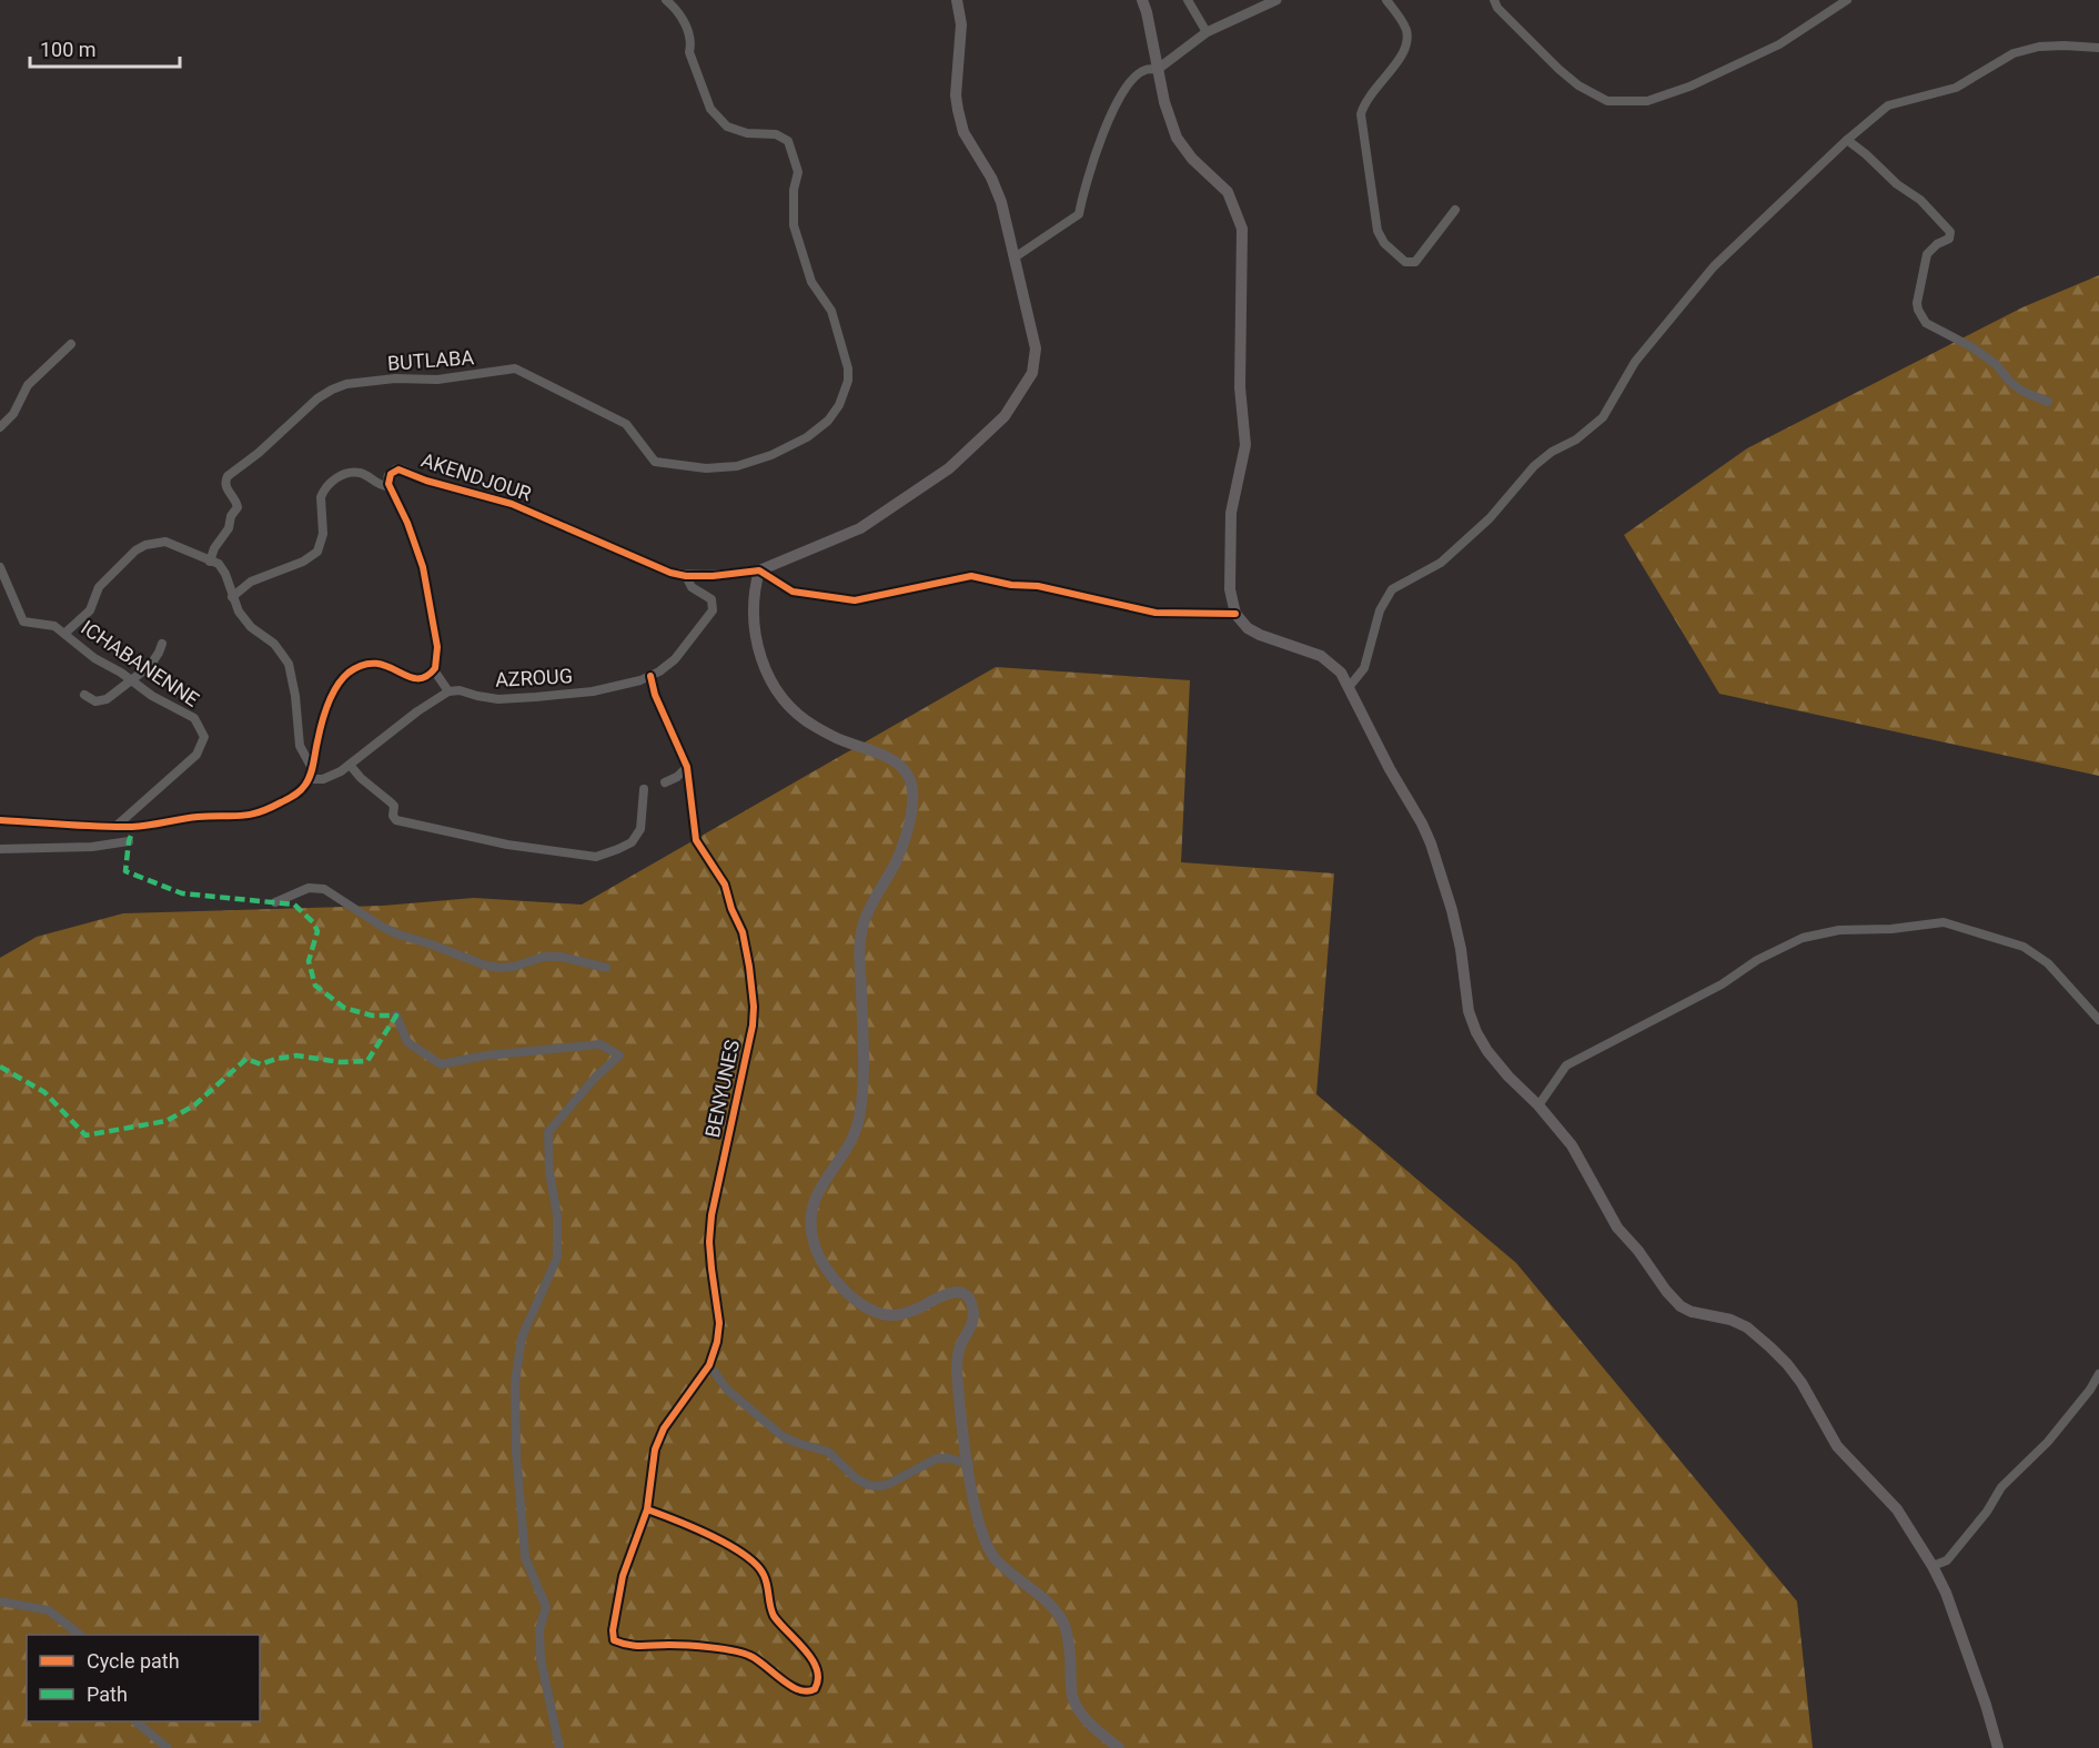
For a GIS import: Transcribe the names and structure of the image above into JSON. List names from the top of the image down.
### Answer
{
  "streets": {
    "street": [
      "BUTLABA",
      "AKENDJOUR",
      "ICHABANENNE",
      "AZROUG",
      "BENYUNES"
    ]
  },
  "crossings": [
    ["AKENDJOUR", "AZROUG"],
    ["AZROUG", "BENYUNES"]
  ],
  "legend": ["Cycle path", "Path"],
  "scale_bar": "100 m"
}
